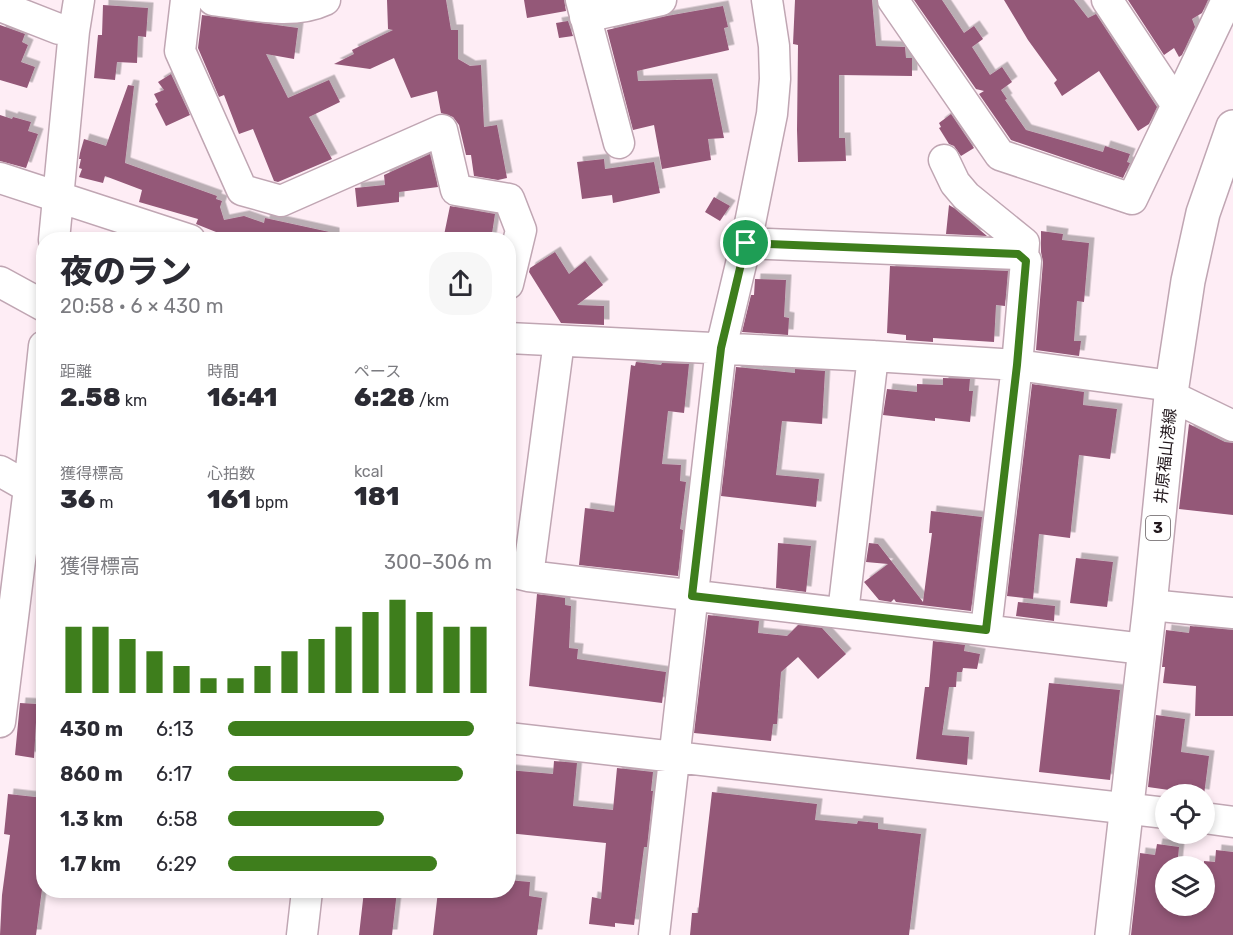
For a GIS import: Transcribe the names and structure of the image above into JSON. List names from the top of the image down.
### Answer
{
  "streets": {
    "main road": ["井原福山港線", "3"]
  },
  "page": {
    "heading": ["夜のラン", "20:58 · 6 × 430 m"],
    "stats": [
      ["距離", "2.58 km"],
      ["時間", "16:41"],
      ["ペース", "6:28 /km"],
      ["獲得標高", "36 m"],
      ["心拍数", "161 bpm"],
      ["kcal", "181"]
    ],
    "chart": ["獲得標高", "300–306 m"],
    "list": [
      {
        "name": "430 m",
        "note": "6:13"
      },
      {
        "name": "860 m",
        "note": "6:17"
      },
      {
        "name": "1.3 km",
        "note": "6:58"
      },
      {
        "name": "1.7 km",
        "note": "6:29"
      }
    ]
  }
}
